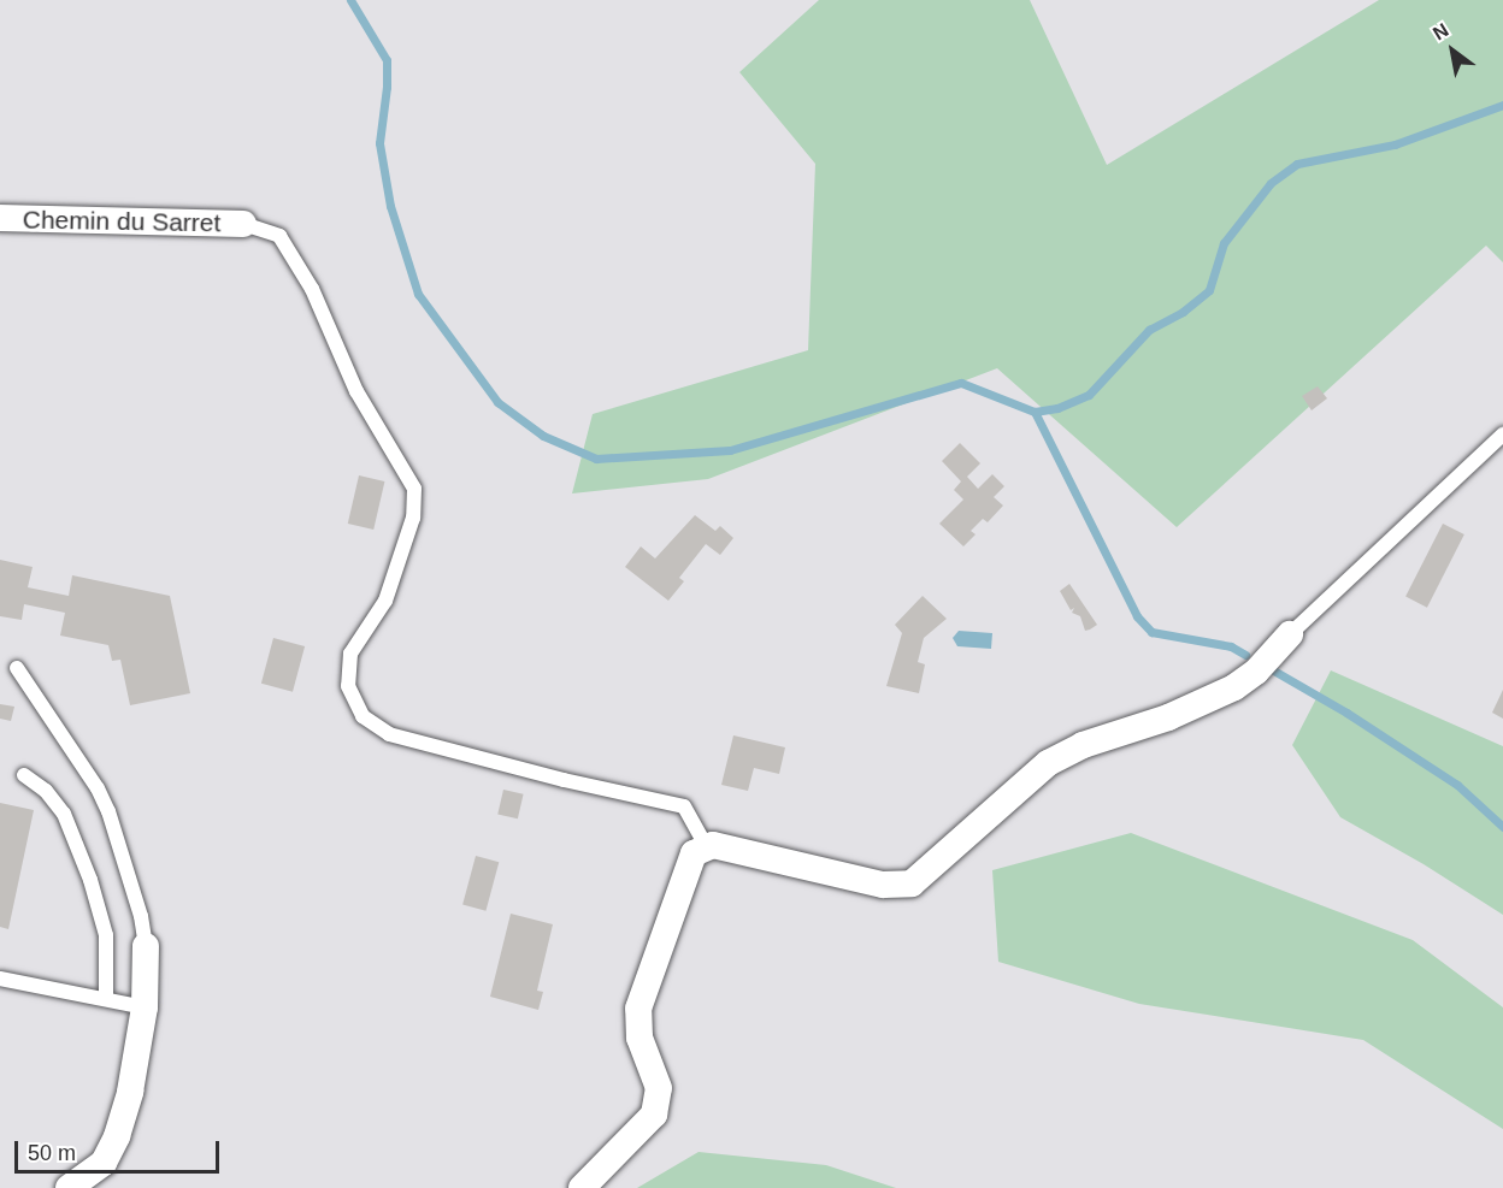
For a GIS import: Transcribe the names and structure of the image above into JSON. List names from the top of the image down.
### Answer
{
  "streets": {
    "street": ["Chemin du Sarret"]
  },
  "scale_bar": "50 m",
  "north": "top left"
}
